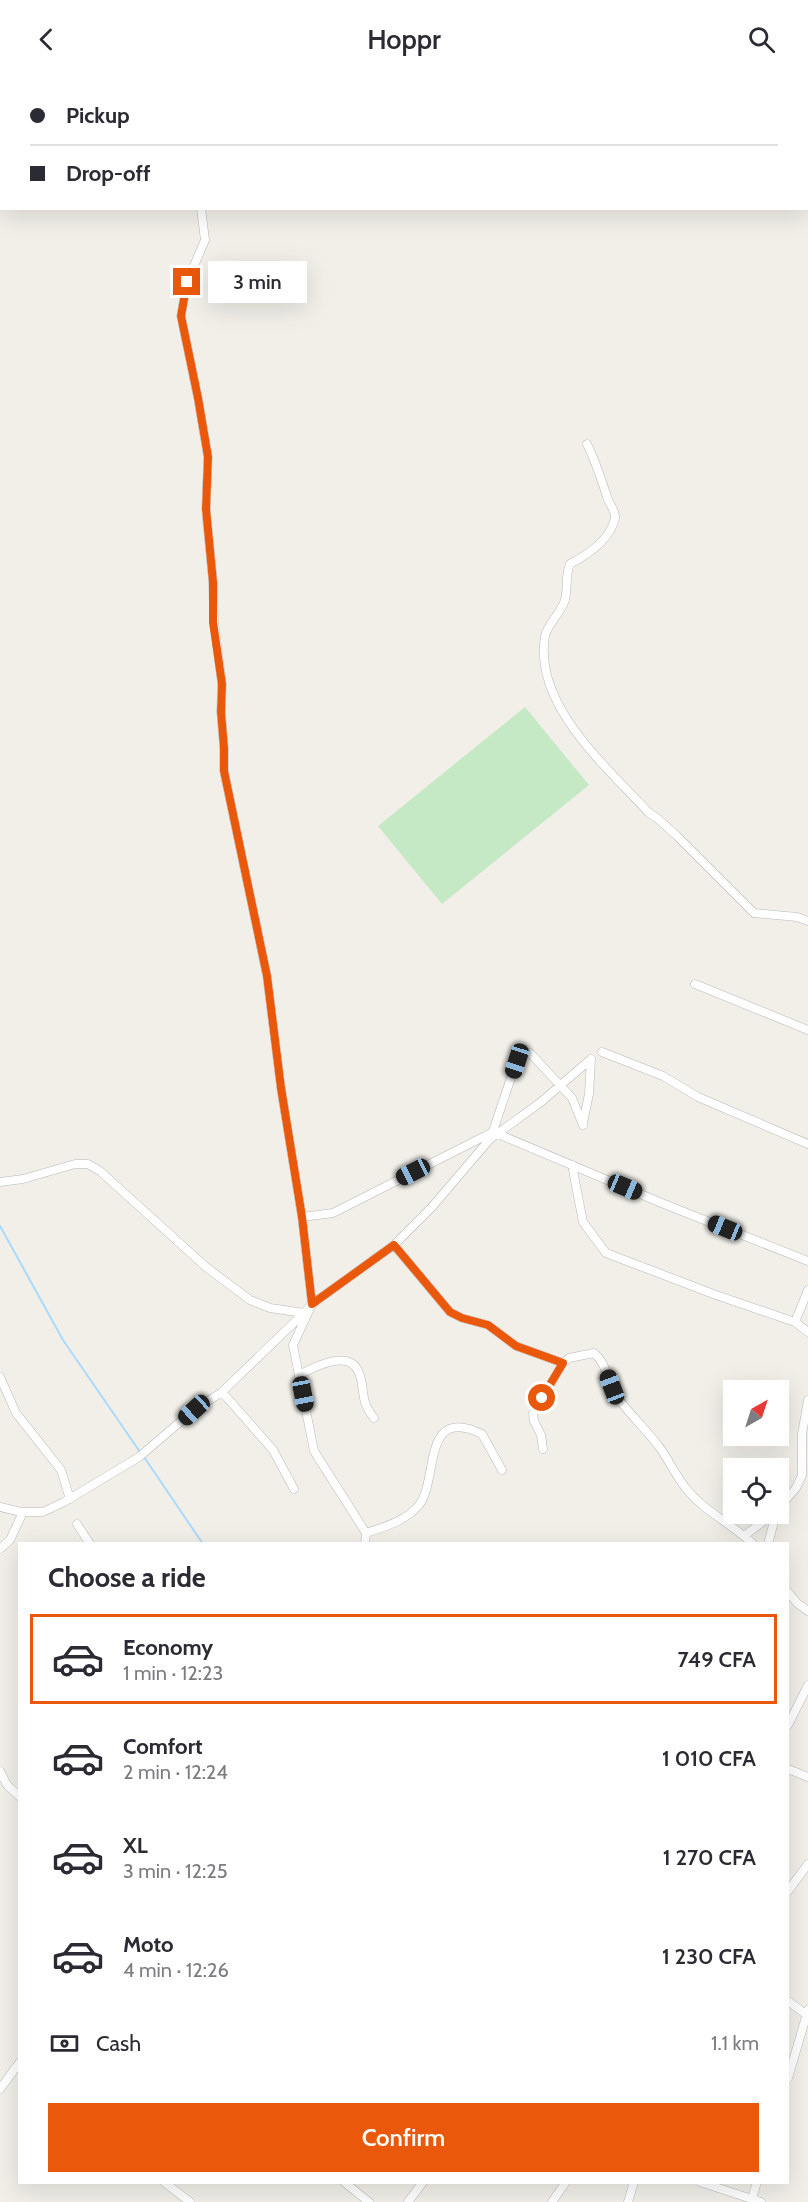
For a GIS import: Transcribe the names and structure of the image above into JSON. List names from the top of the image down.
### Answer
{
  "north": "top right",
  "page": {
    "header": "Hoppr",
    "banner": ["Pickup", "Drop-off"],
    "bubble": "3 min",
    "heading": "Choose a ride",
    "list": [
      {
        "name": "Economy",
        "note": "1 min · 12:23",
        "value": "749 CFA"
      },
      {
        "name": "Comfort",
        "note": "2 min · 12:24",
        "value": "1 010 CFA"
      },
      {
        "name": "XL",
        "note": "3 min · 12:25",
        "value": "1 270 CFA"
      },
      {
        "name": "Moto",
        "note": "4 min · 12:26",
        "value": "1 230 CFA"
      }
    ],
    "pay": ["Cash", "1.1 km"],
    "buttons": "Confirm"
  }
}
